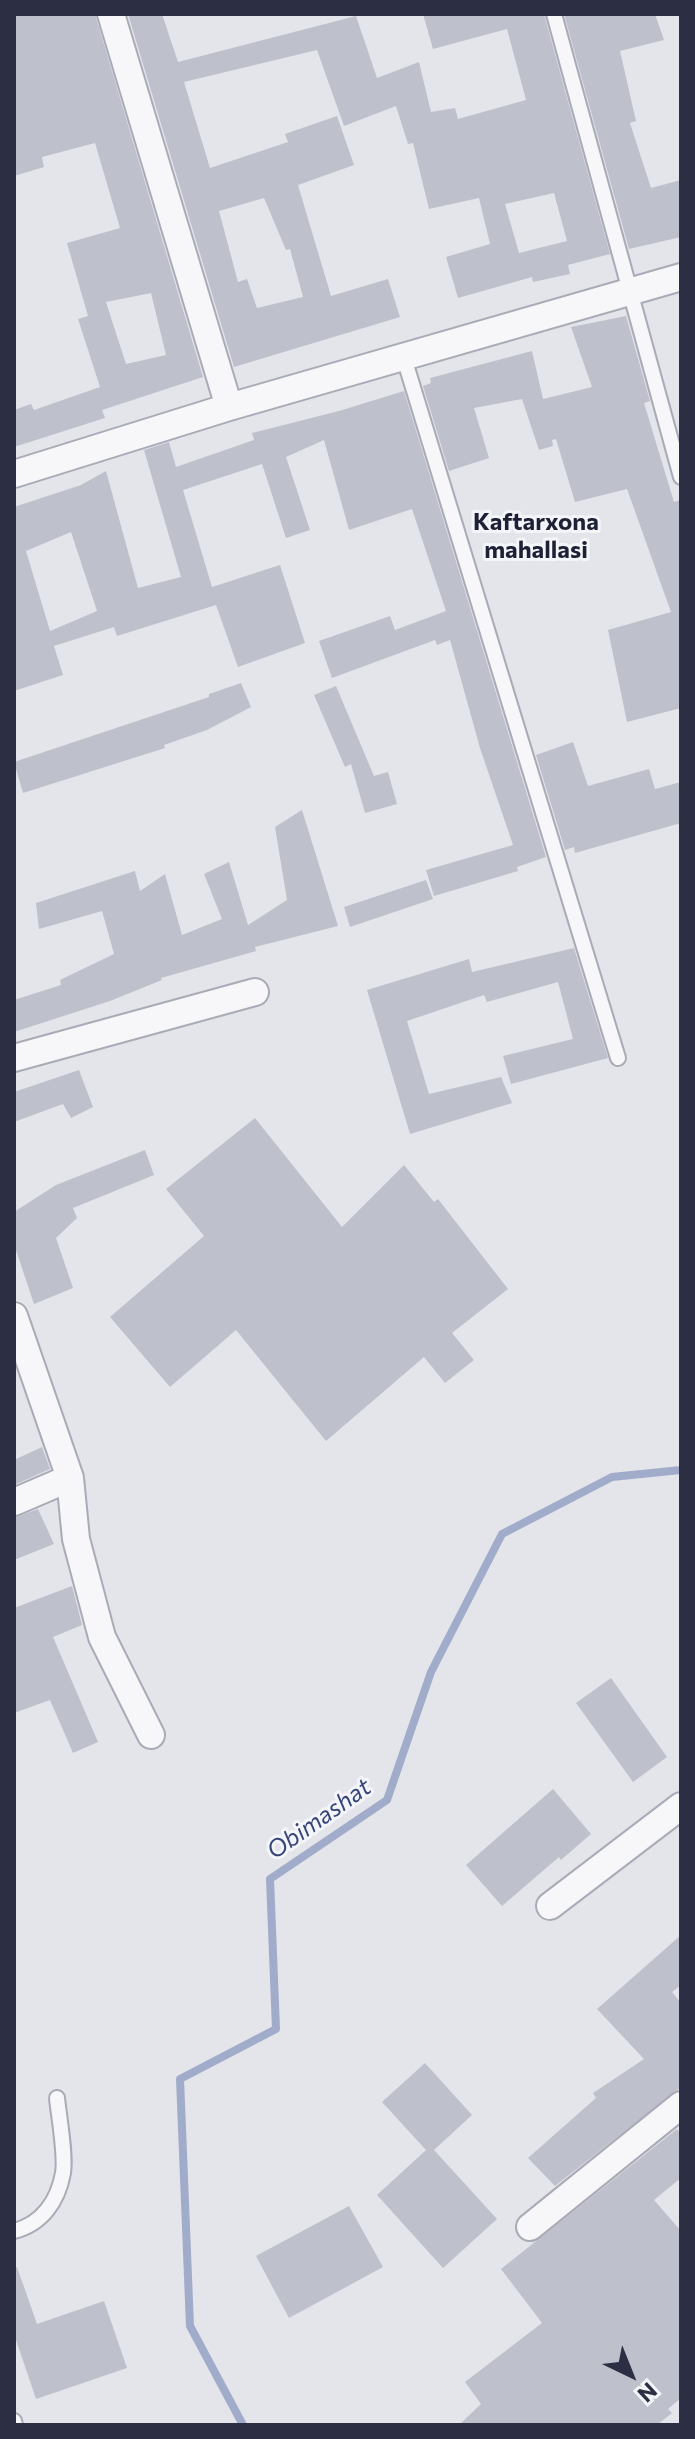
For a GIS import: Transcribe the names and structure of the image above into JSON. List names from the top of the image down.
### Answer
{
  "districts": ["Kaftarxona mahallasi"],
  "water": ["Obimashat"],
  "north": "bottom right"
}
